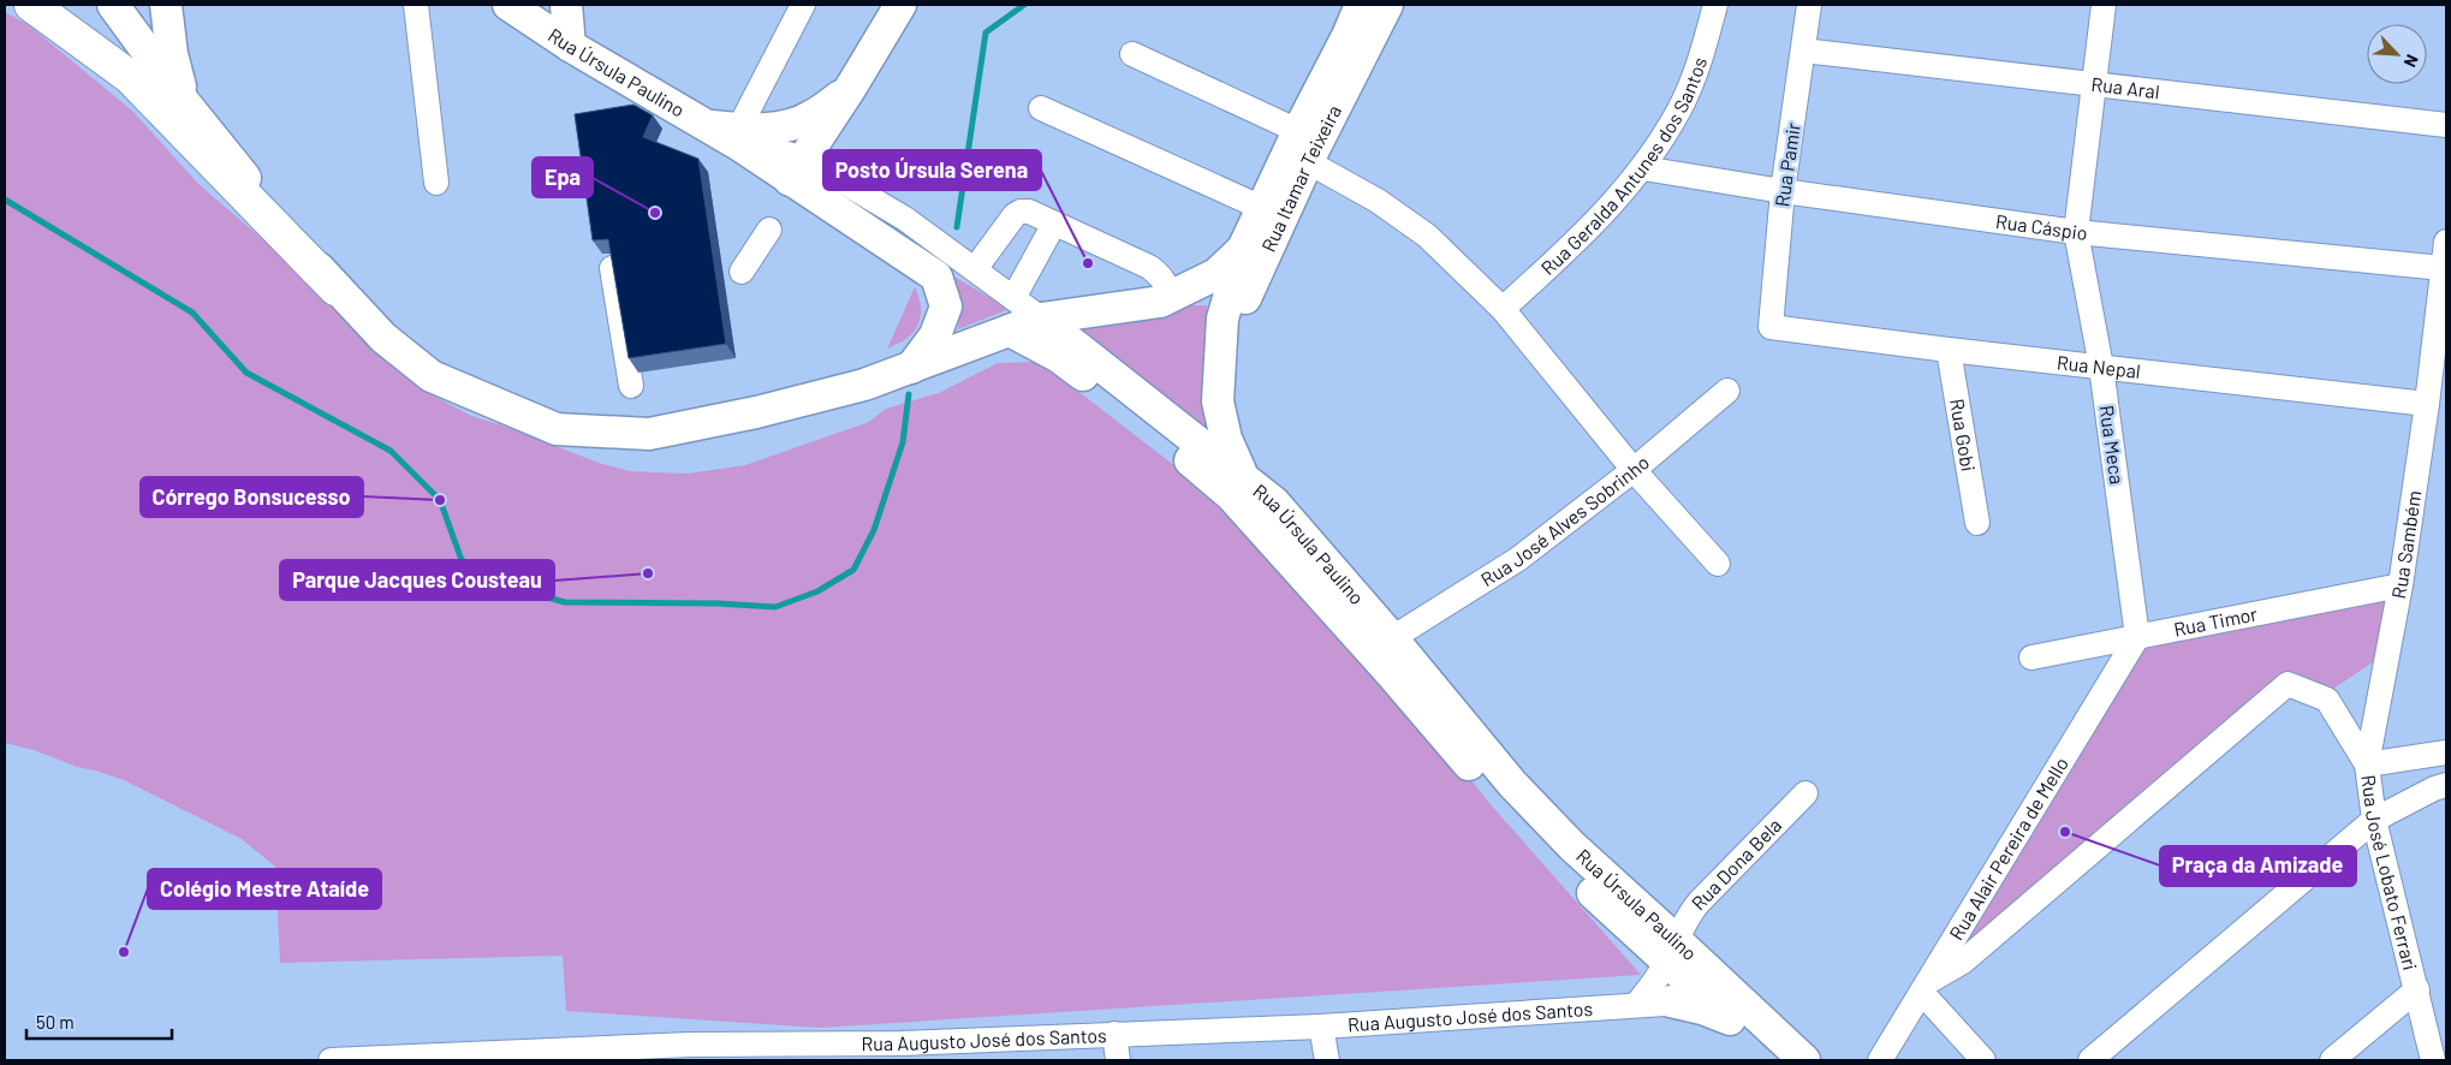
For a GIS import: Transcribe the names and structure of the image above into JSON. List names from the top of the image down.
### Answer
{
  "streets": {
    "main road": ["Rua Úrsula Paulino", "Rua Itamar Teixeira"],
    "street": [
      "Rua Aral",
      "Rua Geralda Antunes dos Santos",
      "Rua Pamir",
      "Rua Cáspio",
      "Rua Nepal",
      "Rua Gobi",
      "Rua Meca",
      "Rua José Alves Sobrinho",
      "Rua Sambém",
      "Rua Timor",
      "Rua Alair Pereira de Mello",
      "Rua Dona Bela",
      "Rua José Lobato Ferrari",
      "Rua Augusto José dos Santos"
    ]
  },
  "crossings": [
    ["Rua Úrsula Paulino", "Rua Itamar Teixeira"],
    ["Rua Úrsula Paulino", "Rua José Alves Sobrinho"],
    ["Rua Úrsula Paulino", "Rua Dona Bela"],
    ["Rua Úrsula Paulino", "Rua Augusto José dos Santos"],
    ["Rua Aral", "Rua Pamir"],
    ["Rua Aral", "Rua Meca"],
    ["Rua Geralda Antunes dos Santos", "Rua Cáspio"],
    ["Rua Pamir", "Rua Cáspio"],
    ["Rua Pamir", "Rua Nepal"],
    ["Rua Cáspio", "Rua Meca"],
    ["Rua Cáspio", "Rua Sambém"],
    ["Rua Nepal", "Rua Gobi"],
    ["Rua Nepal", "Rua Meca"],
    ["Rua Nepal", "Rua Sambém"],
    ["Rua Meca", "Rua Timor"],
    ["Rua Meca", "Rua Alair Pereira de Mello"],
    ["Rua Sambém", "Rua Timor"],
    ["Rua Sambém", "Rua José Lobato Ferrari"],
    ["Rua Timor", "Rua Alair Pereira de Mello"],
    ["Rua Alair Pereira de Mello", "Rua José Lobato Ferrari"]
  ],
  "places": [
    "Epa",
    "Posto Úrsula Serena",
    "Córrego Bonsucesso",
    "Parque Jacques Cousteau",
    "Praça da Amizade",
    "Colégio Mestre Ataíde"
  ],
  "scale_bar": "50 m",
  "north": "bottom right"
}
